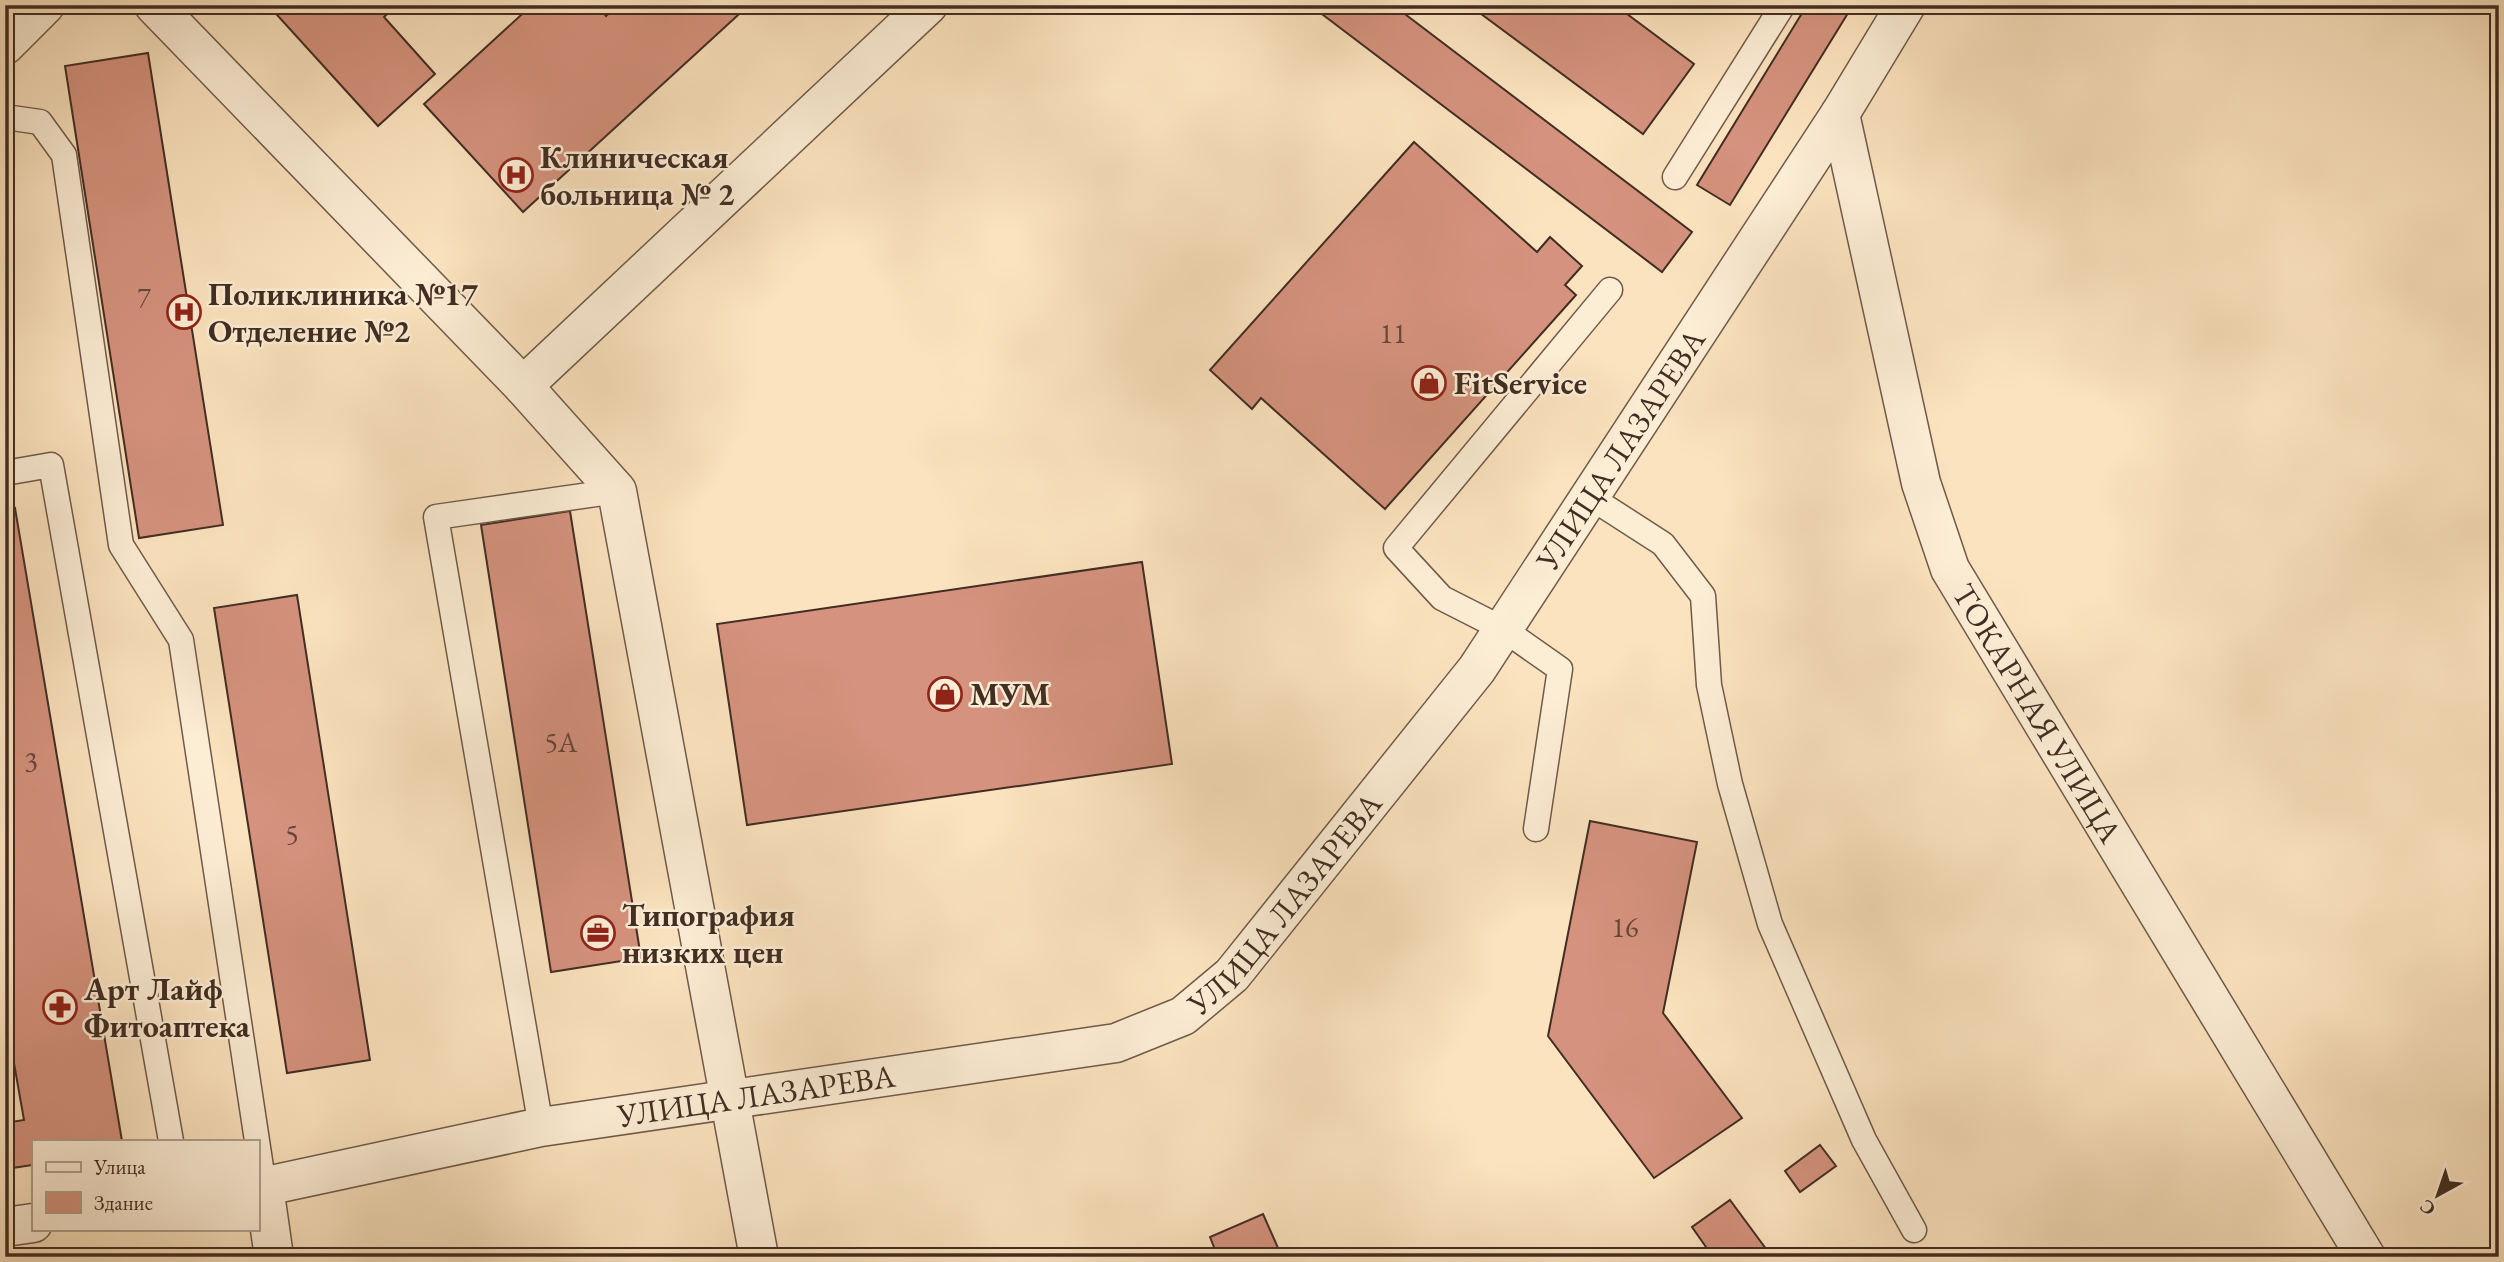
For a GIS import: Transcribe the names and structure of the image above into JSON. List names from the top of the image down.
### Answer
{
  "streets": {
    "street": ["УЛИЦА ЛАЗАРЕВА", "ТОКАРНАЯ УЛИЦА"]
  },
  "crossings": [
    ["УЛИЦА ЛАЗАРЕВА", "ТОКАРНАЯ УЛИЦА"]
  ],
  "places": {
    "hospital": ["Клиническая больница № 2", "Поликлиника №17 Отделение №2"],
    "shop": ["FitService", "МУМ"],
    "office": ["Типография низких цен"],
    "pharmacy": ["Арт Лайф Фитоаптека"]
  },
  "house_numbers": [
    "7",
    "11",
    "5А",
    "3",
    "5",
    "16"
  ],
  "legend": ["Улица", "Здание"],
  "north": "bottom left"
}
